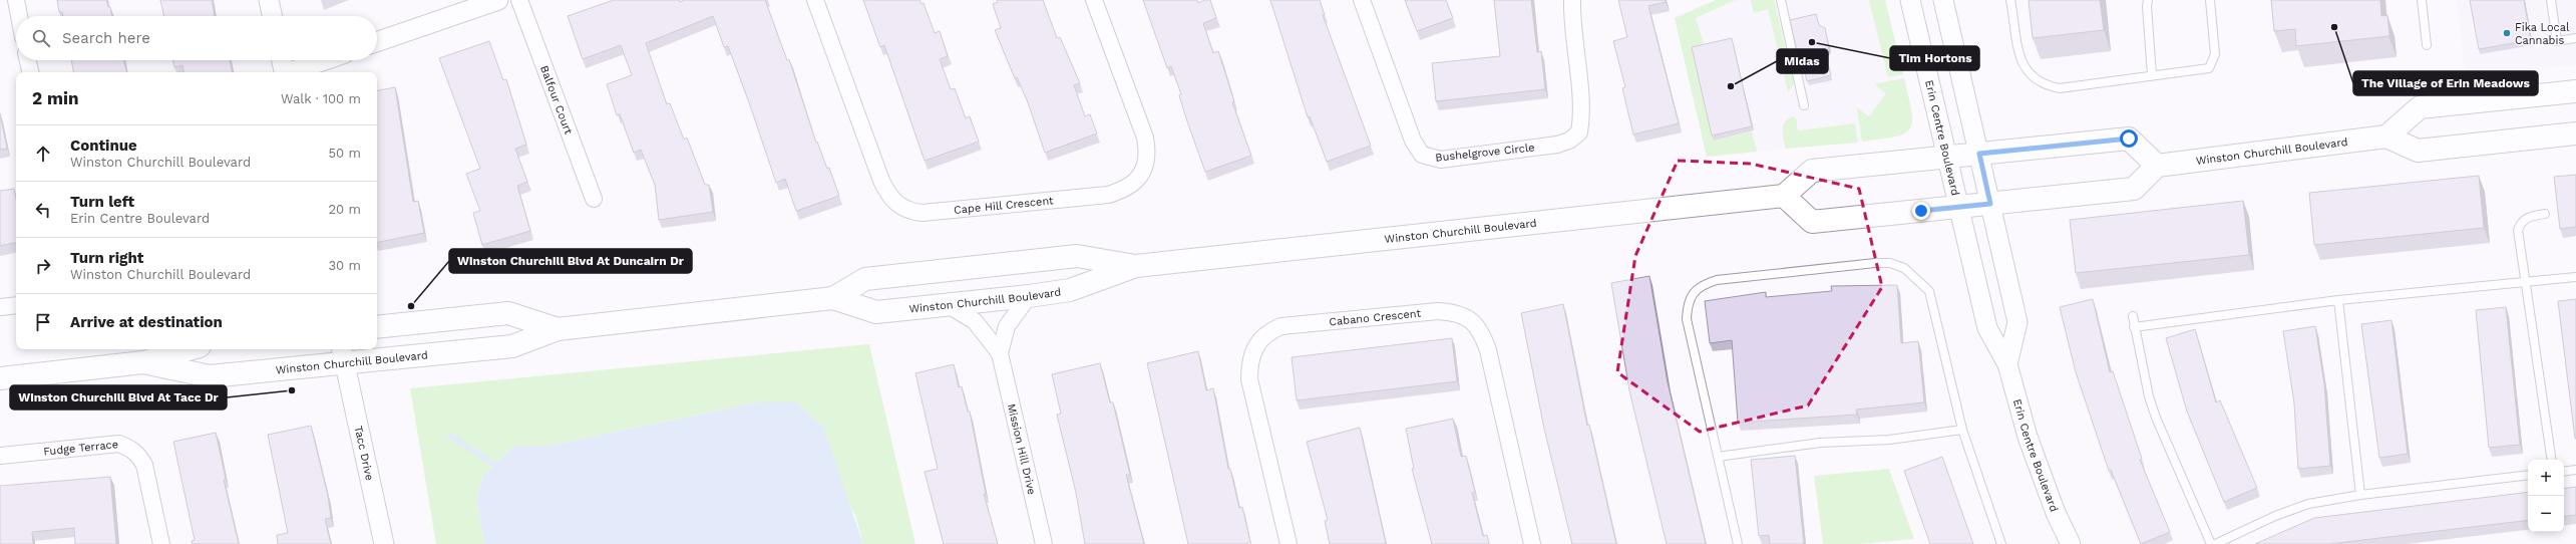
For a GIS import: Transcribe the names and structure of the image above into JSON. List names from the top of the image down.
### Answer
{
  "streets": {
    "main road": ["Winston Churchill Boulevard"],
    "street": [
      "Balfour Court",
      "Erin Centre Boulevard",
      "Bushelgrove Circle",
      "Cape Hill Crescent",
      "Cabano Crescent",
      "Fudge Terrace",
      "Mission Hill Drive",
      "Tacc Drive"
    ]
  },
  "crossings": [
    ["Winston Churchill Boulevard", "Mission Hill Drive"],
    ["Winston Churchill Boulevard", "Tacc Drive"]
  ],
  "places": [
    "The Village of Erin Meadows",
    "Fika Local Cannabis",
    "Tim Hortons",
    "Midas",
    "Winston Churchill Blvd At Duncairn Dr",
    "Winston Churchill Blvd At Tacc Dr"
  ],
  "page": {
    "search": "Search here",
    "heading": ["2 min", "Walk · 100 m"],
    "list": [
      ["Continue", "Winston Churchill Boulevard", "50 m"],
      ["Turn left", "Erin Centre Boulevard", "20 m"],
      ["Turn right", "Winston Churchill Boulevard", "30 m"],
      "Arrive at destination"
    ],
    "map_buttons": ["+", "−"]
  }
}
